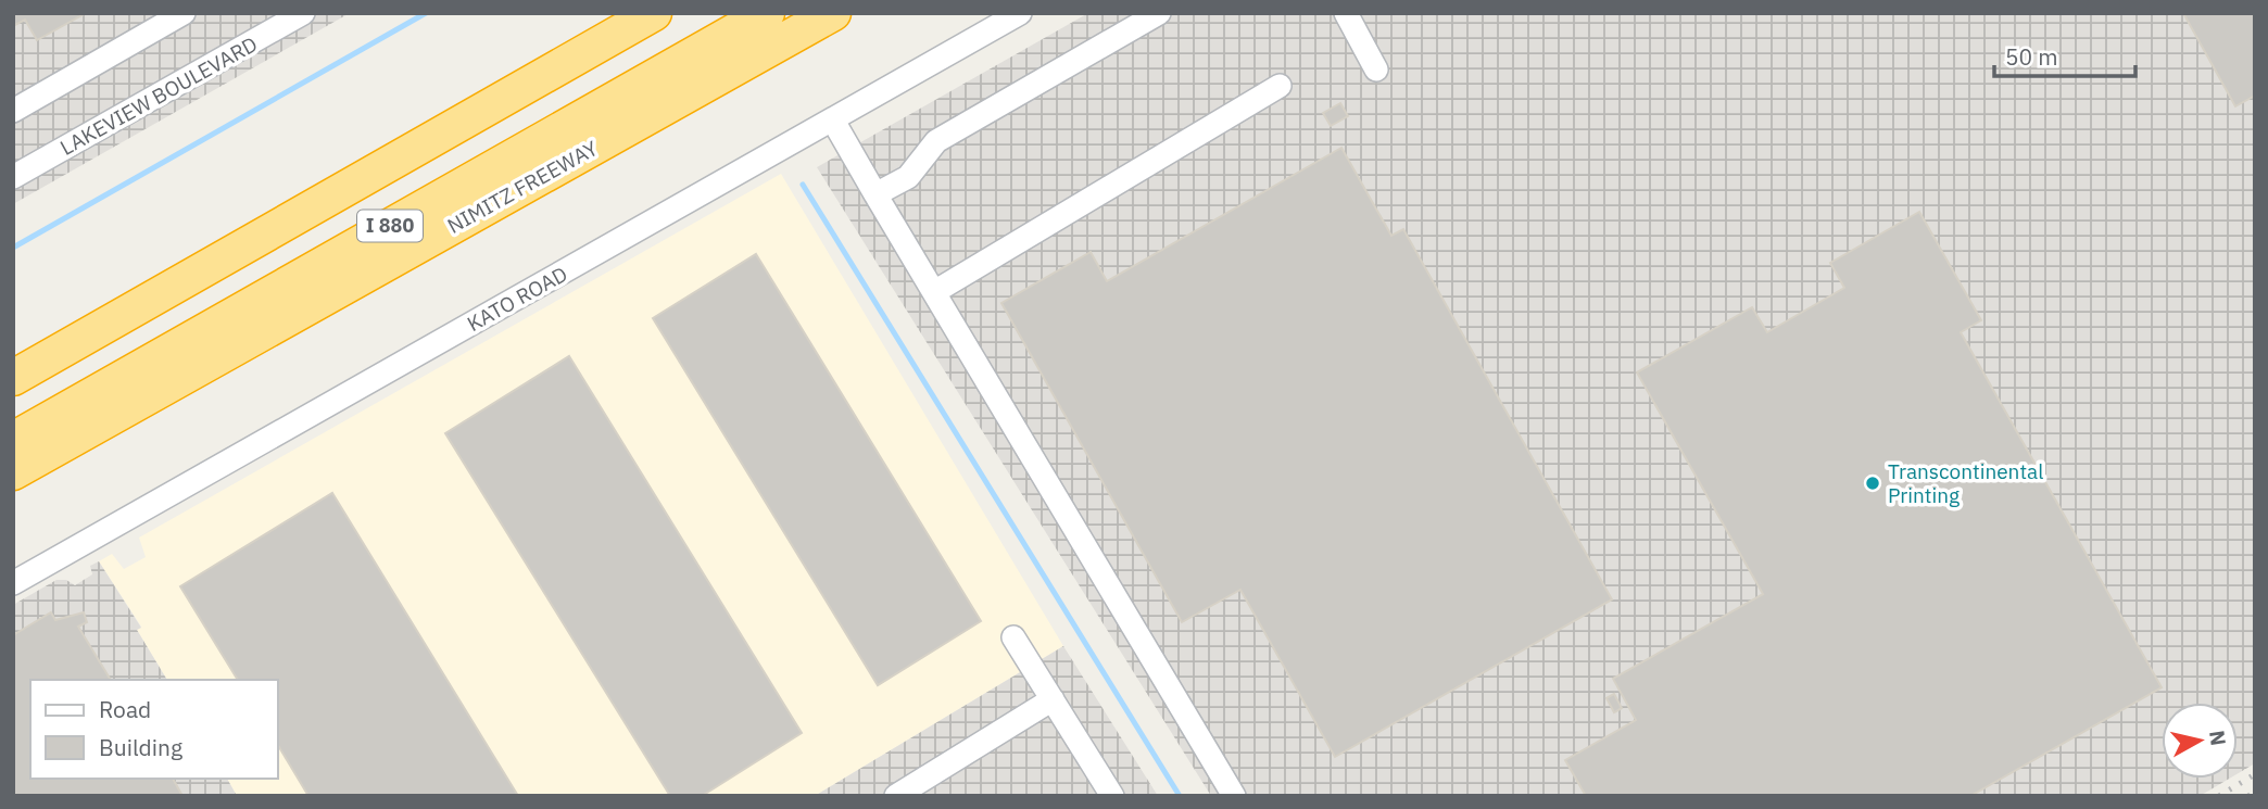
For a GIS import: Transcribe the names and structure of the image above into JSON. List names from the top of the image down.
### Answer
{
  "streets": {
    "highway": ["NIMITZ FREEWAY", "I 880"],
    "street": ["LAKEVIEW BOULEVARD", "KATO ROAD"]
  },
  "places": ["Transcontinental Printing"],
  "legend": ["Road", "Building"],
  "scale_bar": "50 m",
  "north": "right"
}
